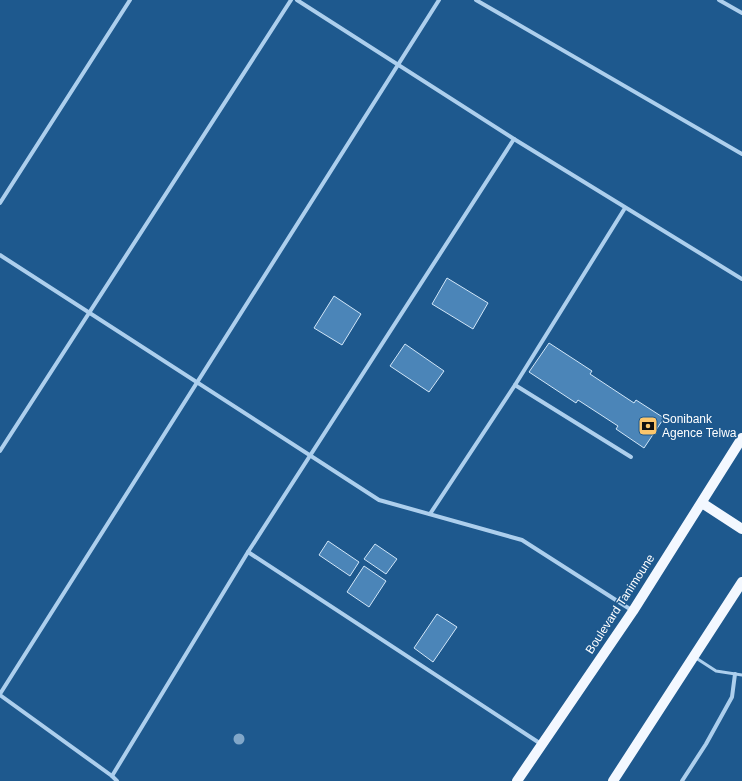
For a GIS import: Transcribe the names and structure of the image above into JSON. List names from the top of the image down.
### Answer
{
  "streets": {
    "main road": ["Boulevard Tanimoune"]
  },
  "places": {
    "bank": ["Sonibank Agence Telwa"]
  }
}
